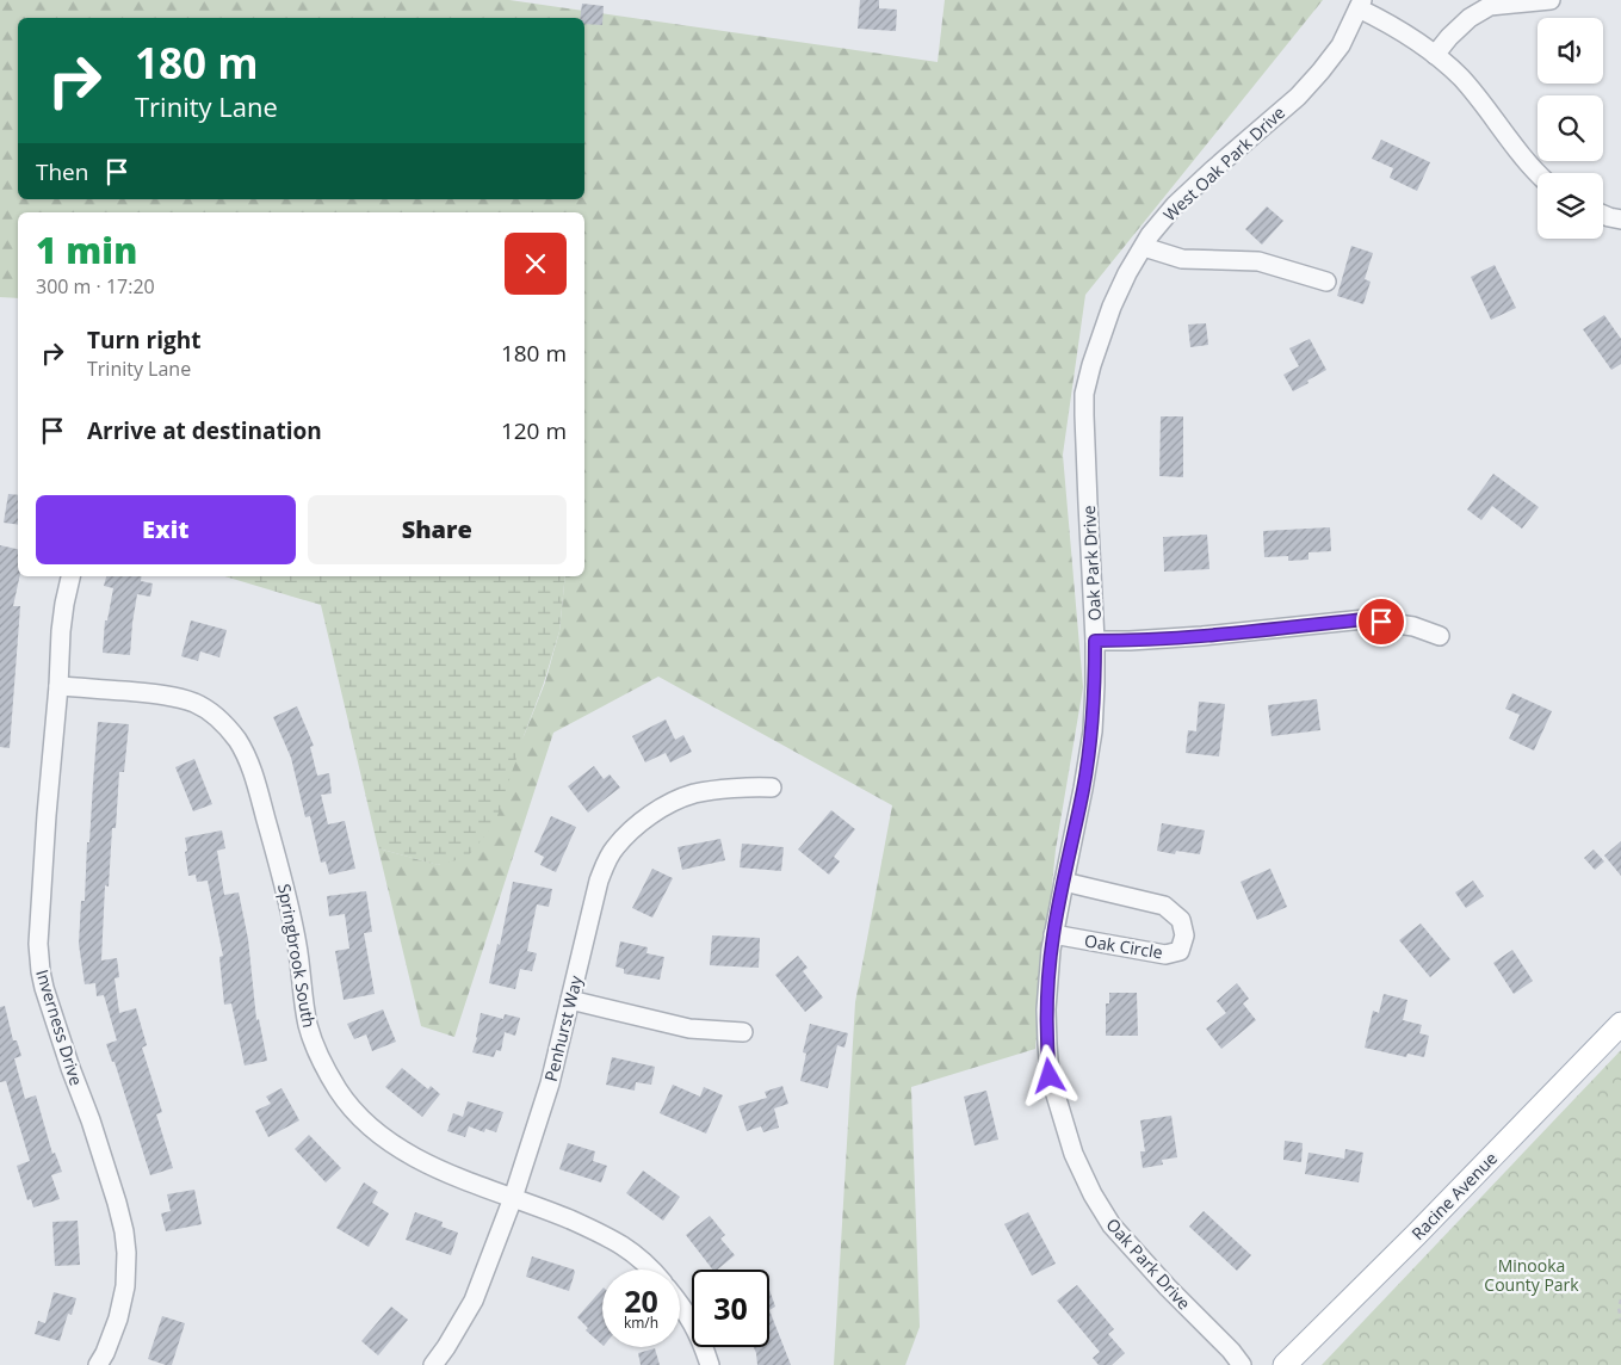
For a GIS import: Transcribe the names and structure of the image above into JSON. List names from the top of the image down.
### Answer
{
  "streets": {
    "main road": ["Racine Avenue"],
    "street": [
      "West Oak Park Drive",
      "Oak Park Drive",
      "Oak Circle",
      "Springbrook South",
      "Inverness Drive",
      "Penhurst Way"
    ]
  },
  "crossings": [
    ["West Oak Park Drive", "Oak Park Drive"],
    ["Oak Park Drive", "Oak Circle"],
    ["Springbrook South", "Inverness Drive"],
    ["Springbrook South", "Penhurst Way"]
  ],
  "parks": ["Minooka County Park"],
  "page": {
    "turn": ["180 m", "Trinity Lane"],
    "then": "Then",
    "heading": ["1 min", "300 m · 17:20"],
    "list": [
      {
        "name": "Turn right",
        "note": "Trinity Lane",
        "value": "180 m"
      },
      {
        "name": "Arrive at destination",
        "value": "120 m"
      }
    ],
    "buttons": ["Exit", "Share"],
    "speed": "20 km/h",
    "limit": "30"
  }
}
